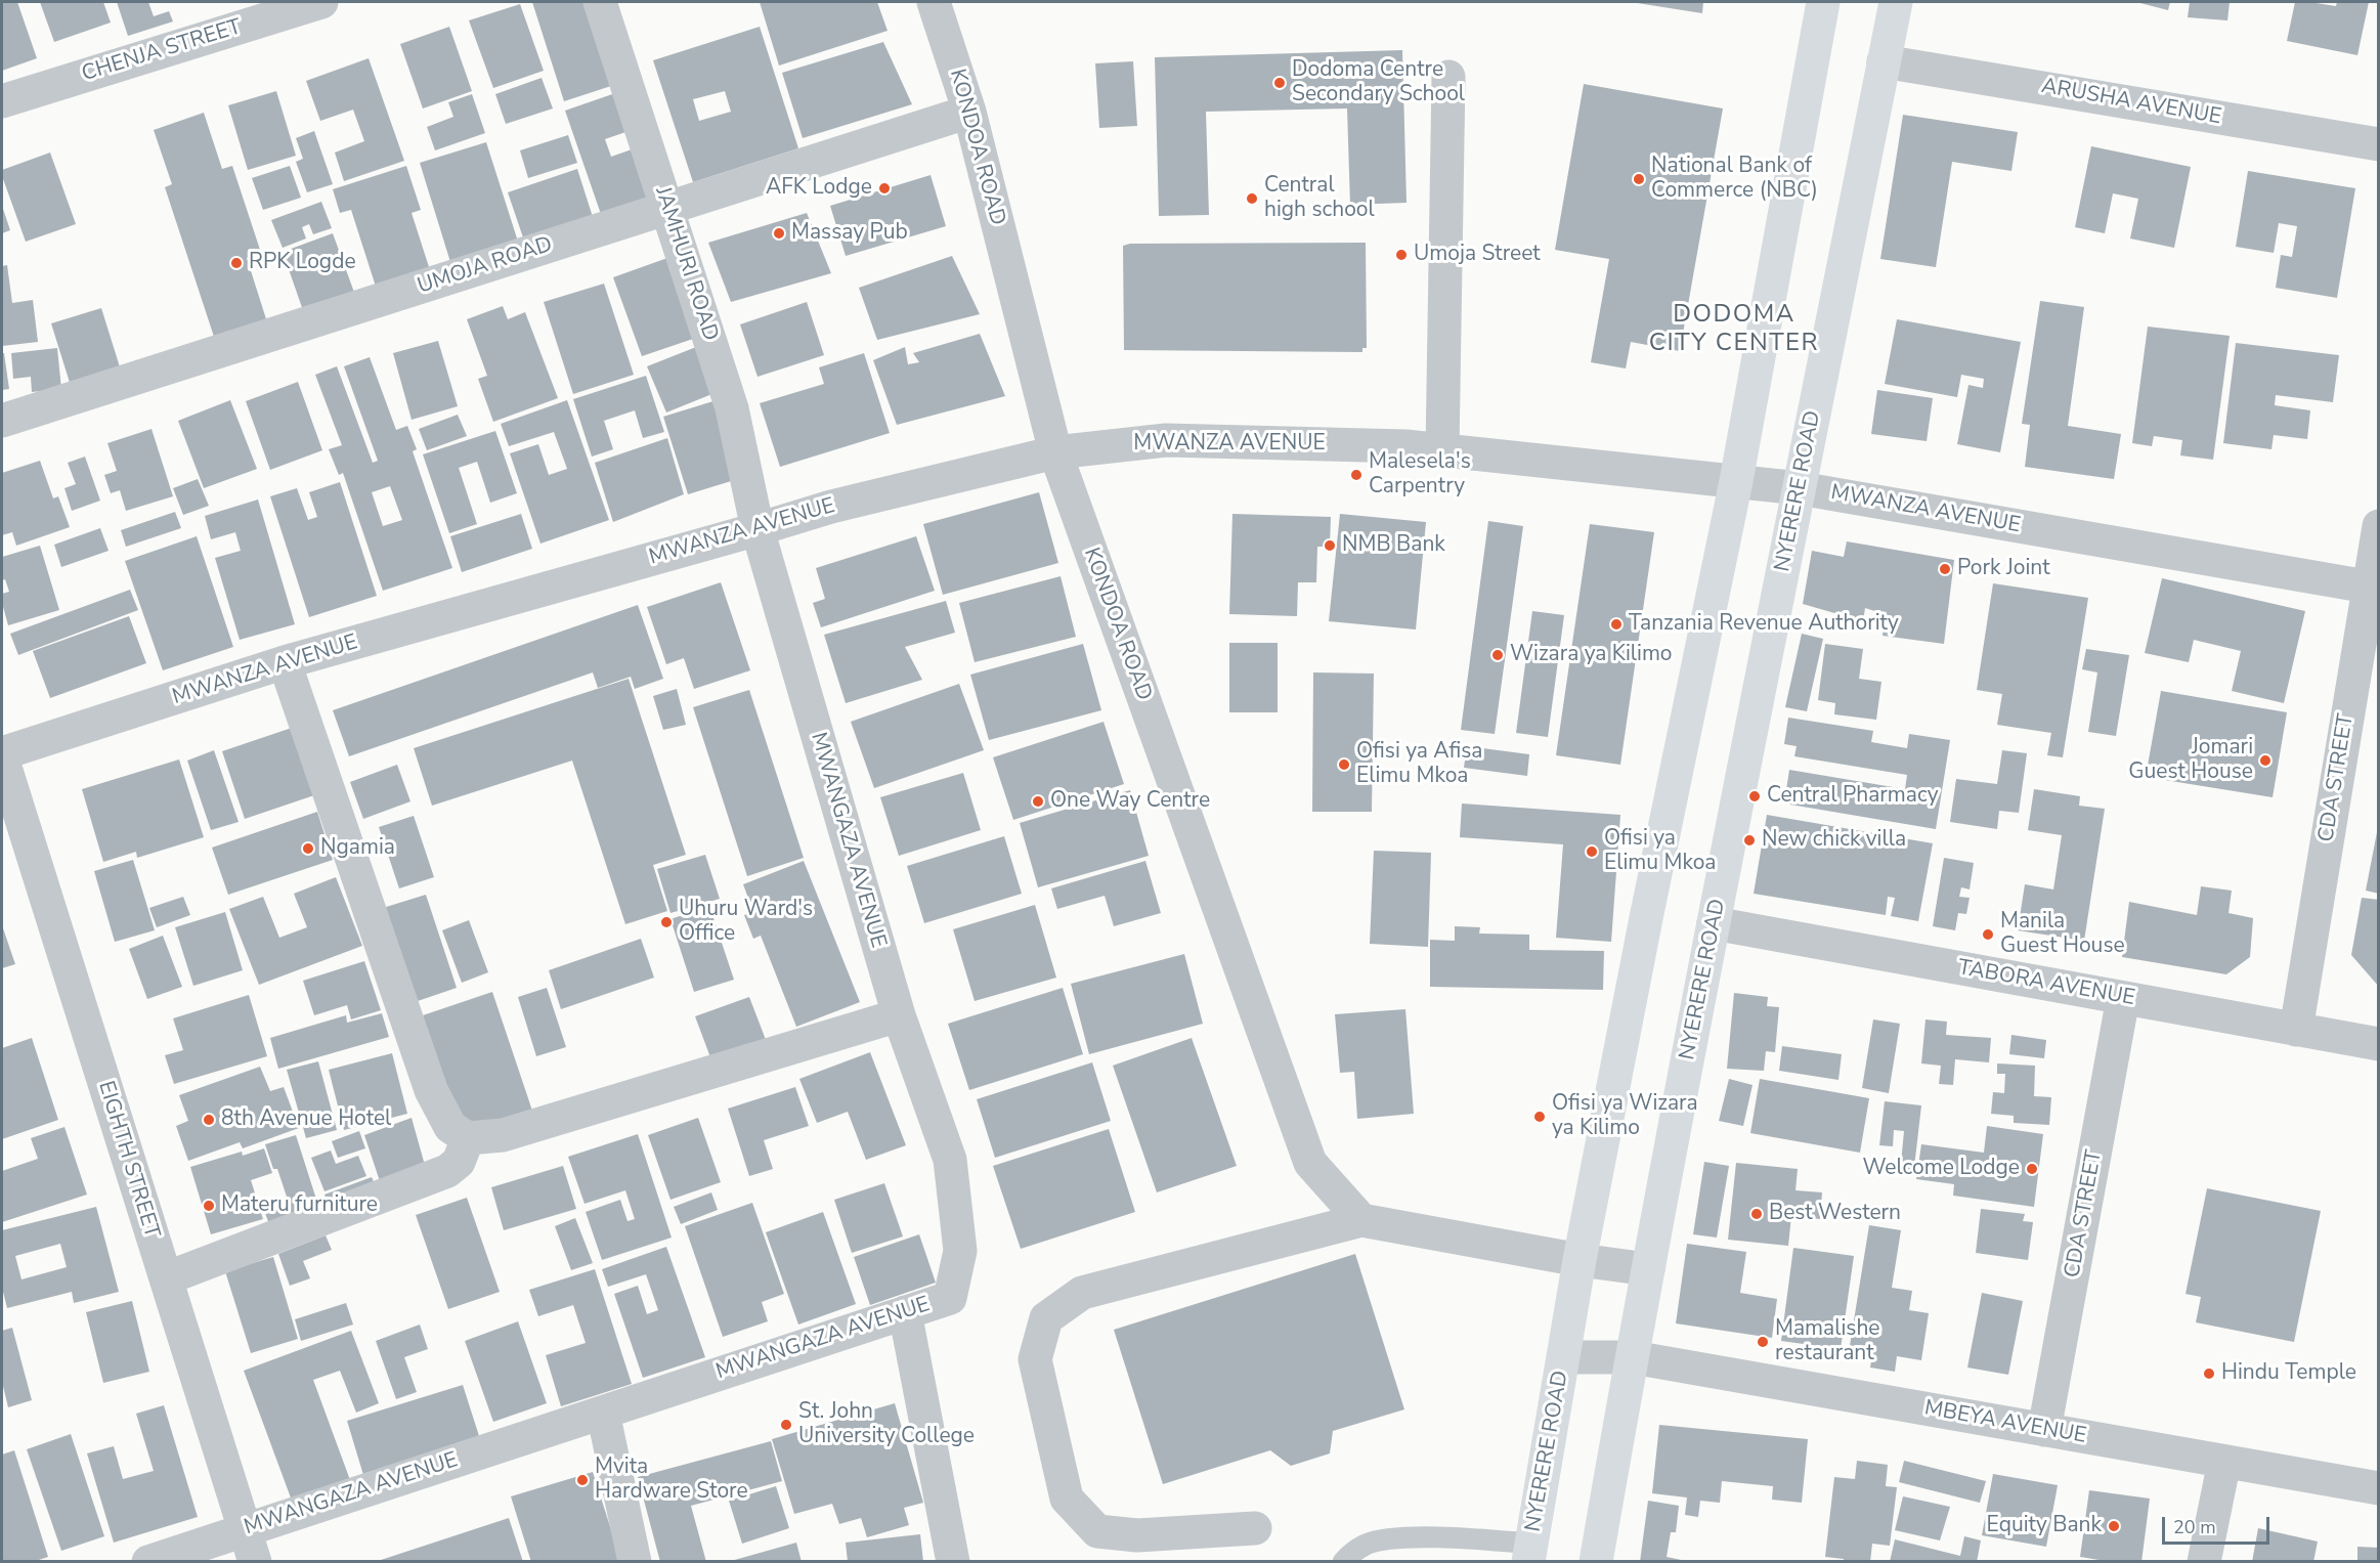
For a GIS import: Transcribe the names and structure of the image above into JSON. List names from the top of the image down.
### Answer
{
  "streets": {
    "highway": ["NYERERE ROAD"],
    "street": [
      "CHENJA STREET",
      "ARUSHA AVENUE",
      "KONDOA ROAD",
      "JAMHURI ROAD",
      "UMOJA ROAD",
      "MWANZA AVENUE",
      "CDA STREET",
      "MWANGAZA AVENUE",
      "TABORA AVENUE",
      "EIGHTH STREET",
      "MBEYA AVENUE"
    ]
  },
  "crossings": [
    ["ARUSHA AVENUE", "NYERERE ROAD"],
    ["KONDOA ROAD", "UMOJA ROAD"],
    ["KONDOA ROAD", "MWANZA AVENUE"],
    ["JAMHURI ROAD", "UMOJA ROAD"],
    ["JAMHURI ROAD", "MWANZA AVENUE"],
    ["JAMHURI ROAD", "MWANGAZA AVENUE"],
    ["MWANZA AVENUE", "NYERERE ROAD"],
    ["MWANZA AVENUE", "CDA STREET"],
    ["MWANZA AVENUE", "MWANGAZA AVENUE"],
    ["MWANZA AVENUE", "EIGHTH STREET"],
    ["NYERERE ROAD", "TABORA AVENUE"],
    ["NYERERE ROAD", "MBEYA AVENUE"],
    ["CDA STREET", "TABORA AVENUE"],
    ["CDA STREET", "MBEYA AVENUE"],
    ["MWANGAZA AVENUE", "EIGHTH STREET"]
  ],
  "districts": ["DODOMA CITY CENTER"],
  "places": [
    "Dodoma Centre Secondary School",
    "National Bank of Commerce (NBC)",
    "AFK Lodge",
    "Central high school",
    "Massay Pub",
    "Umoja Street",
    "RPK Logde",
    "Malesela's Carpentry",
    "NMB Bank",
    "Pork Joint",
    "Tanzania Revenue Authority",
    "Wizara ya Kilimo",
    "Jomari Guest House",
    "Ofisi ya Afisa Elimu Mkoa",
    "Central Pharmacy",
    "One Way Centre",
    "New chick villa",
    "Ngamia",
    "Ofisi ya Elimu Mkoa",
    "Uhuru Ward's Office",
    "Manila Guest House",
    "Ofisi ya Wizara ya Kilimo",
    "8th Avenue Hotel",
    "Welcome Lodge",
    "Materu furniture",
    "Best Western",
    "Mamalishe restaurant",
    "Hindu Temple",
    "St. John University College",
    "Mvita Hardware Store",
    "Equity Bank"
  ],
  "scale_bar": "20 m"
}
